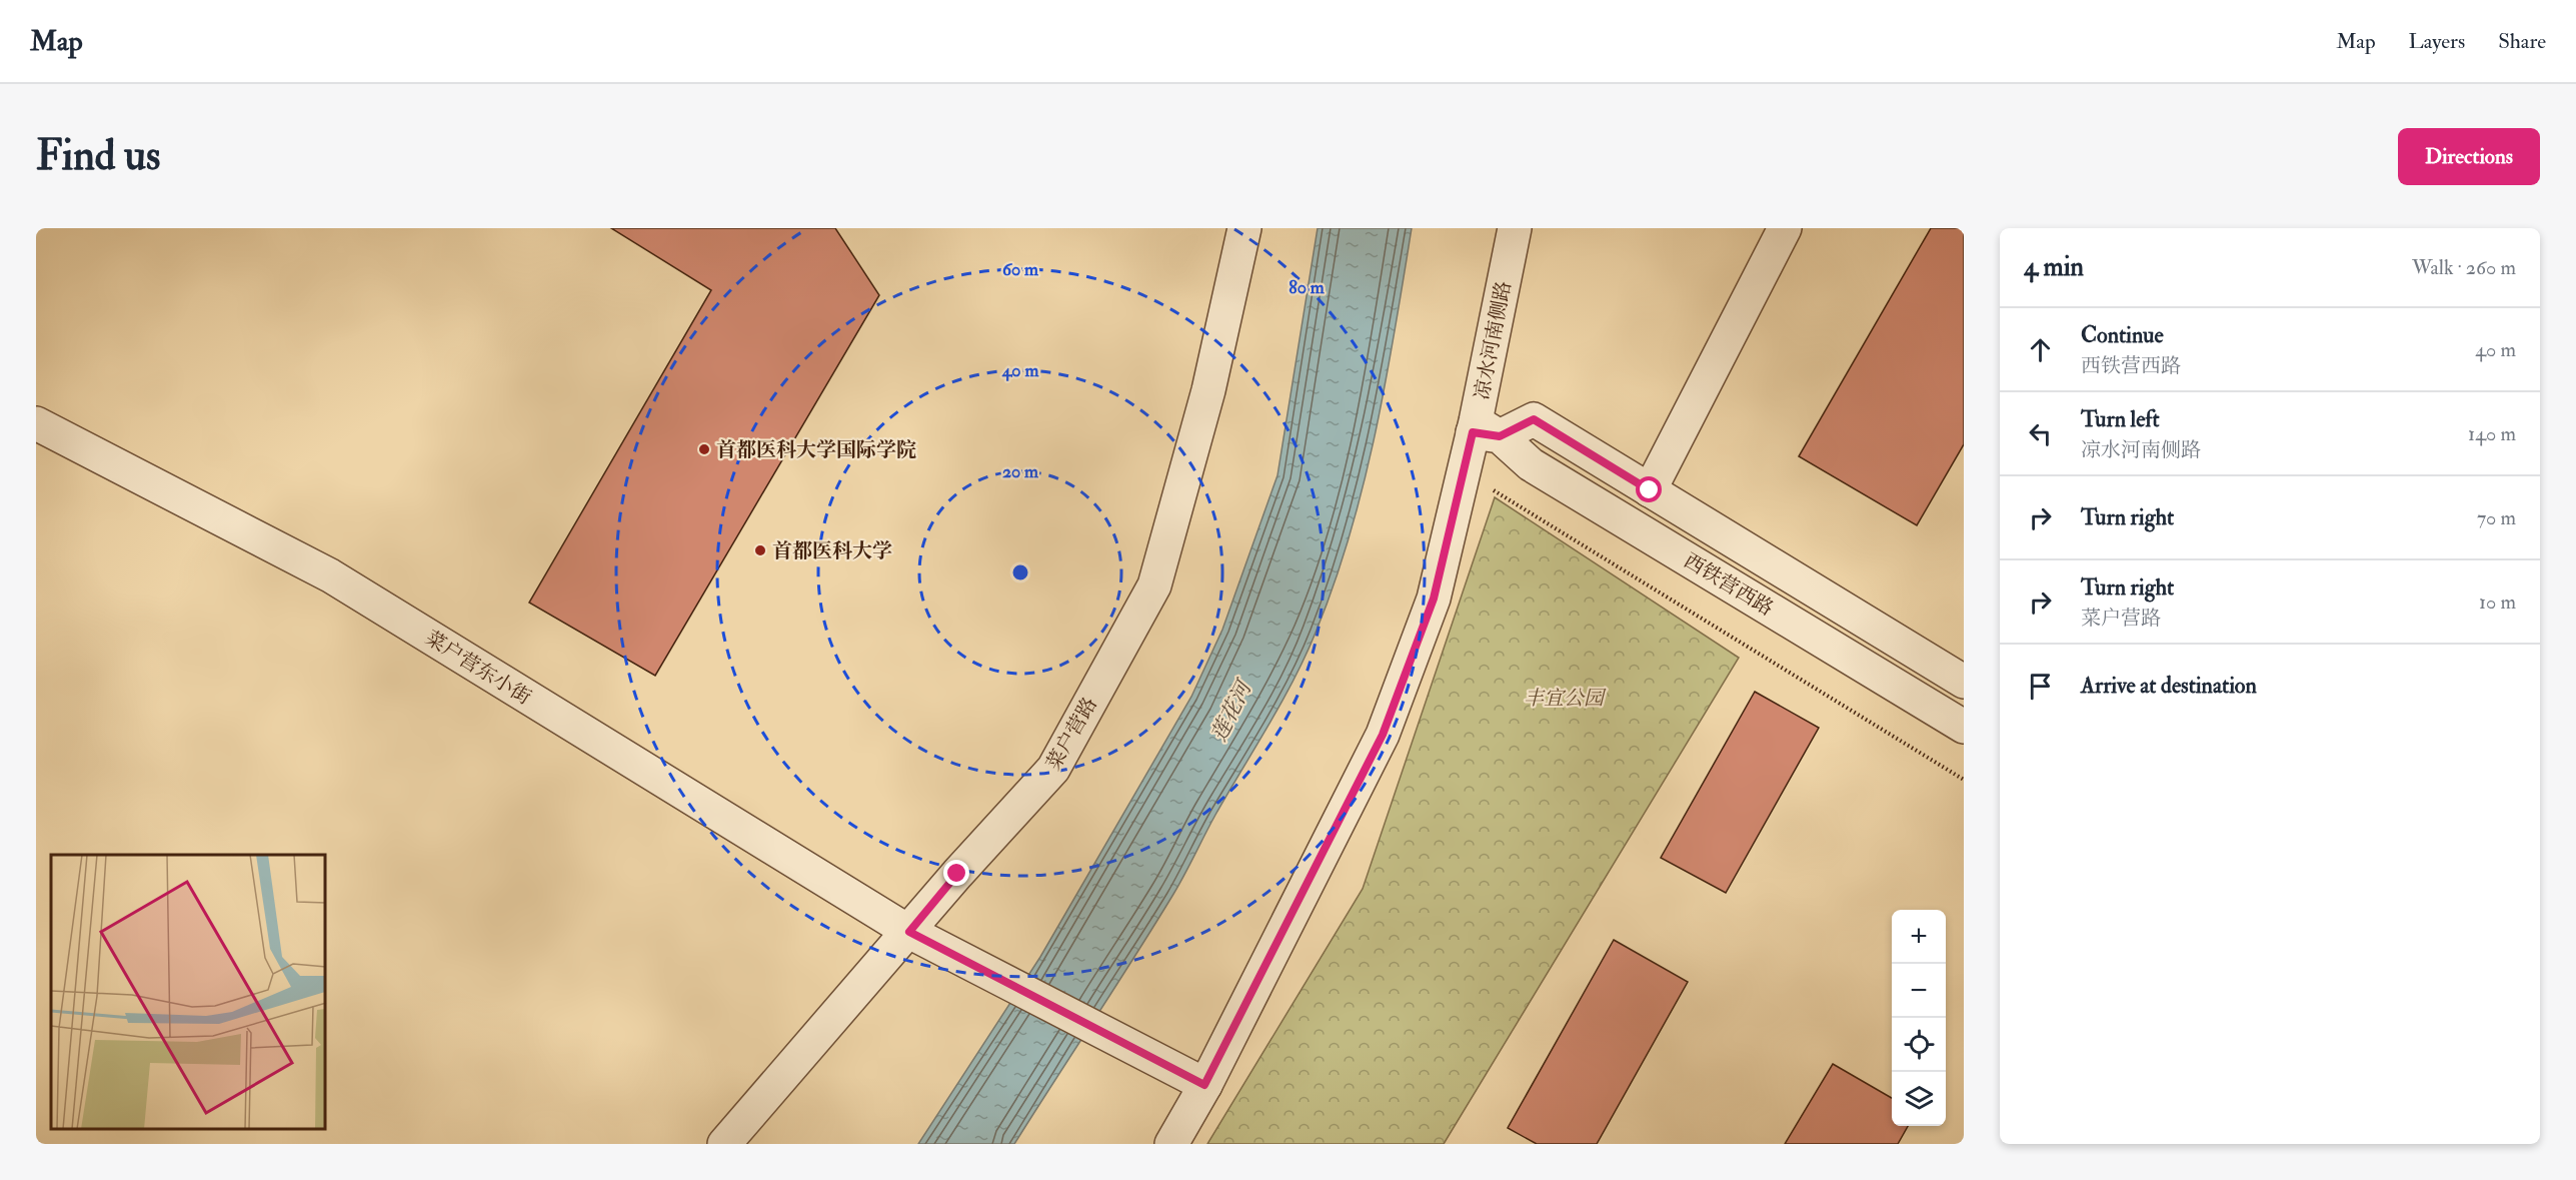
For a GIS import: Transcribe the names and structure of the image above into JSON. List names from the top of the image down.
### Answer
{
  "streets": {
    "street": [
      "凉水河南侧路",
      "西铁营西路",
      "菜户营东小街",
      "菜户营路"
    ]
  },
  "crossings": [
    ["凉水河南侧路", "西铁营西路"],
    ["凉水河南侧路", "菜户营东小街"],
    ["菜户营东小街", "菜户营路"]
  ],
  "water": ["莲花河"],
  "parks": ["丰宜公园"],
  "places": ["首都医科大学国际学院", "首都医科大学"],
  "page": {
    "header": "Map",
    "nav": ["Map", "Layers", "Share"],
    "buttons": "Directions",
    "title": "Find us",
    "heading": ["4 min", "Walk · 260 m"],
    "list": [
      ["Continue", "西铁营西路", "40 m"],
      ["Turn left", "凉水河南侧路", "140 m"],
      ["Turn right", "70 m"],
      ["Turn right", "菜户营路", "10 m"],
      "Arrive at destination"
    ],
    "map_buttons": ["+", "−"]
  },
  "rings": [
    "60 m",
    "80 m",
    "40 m",
    "20 m"
  ]
}
